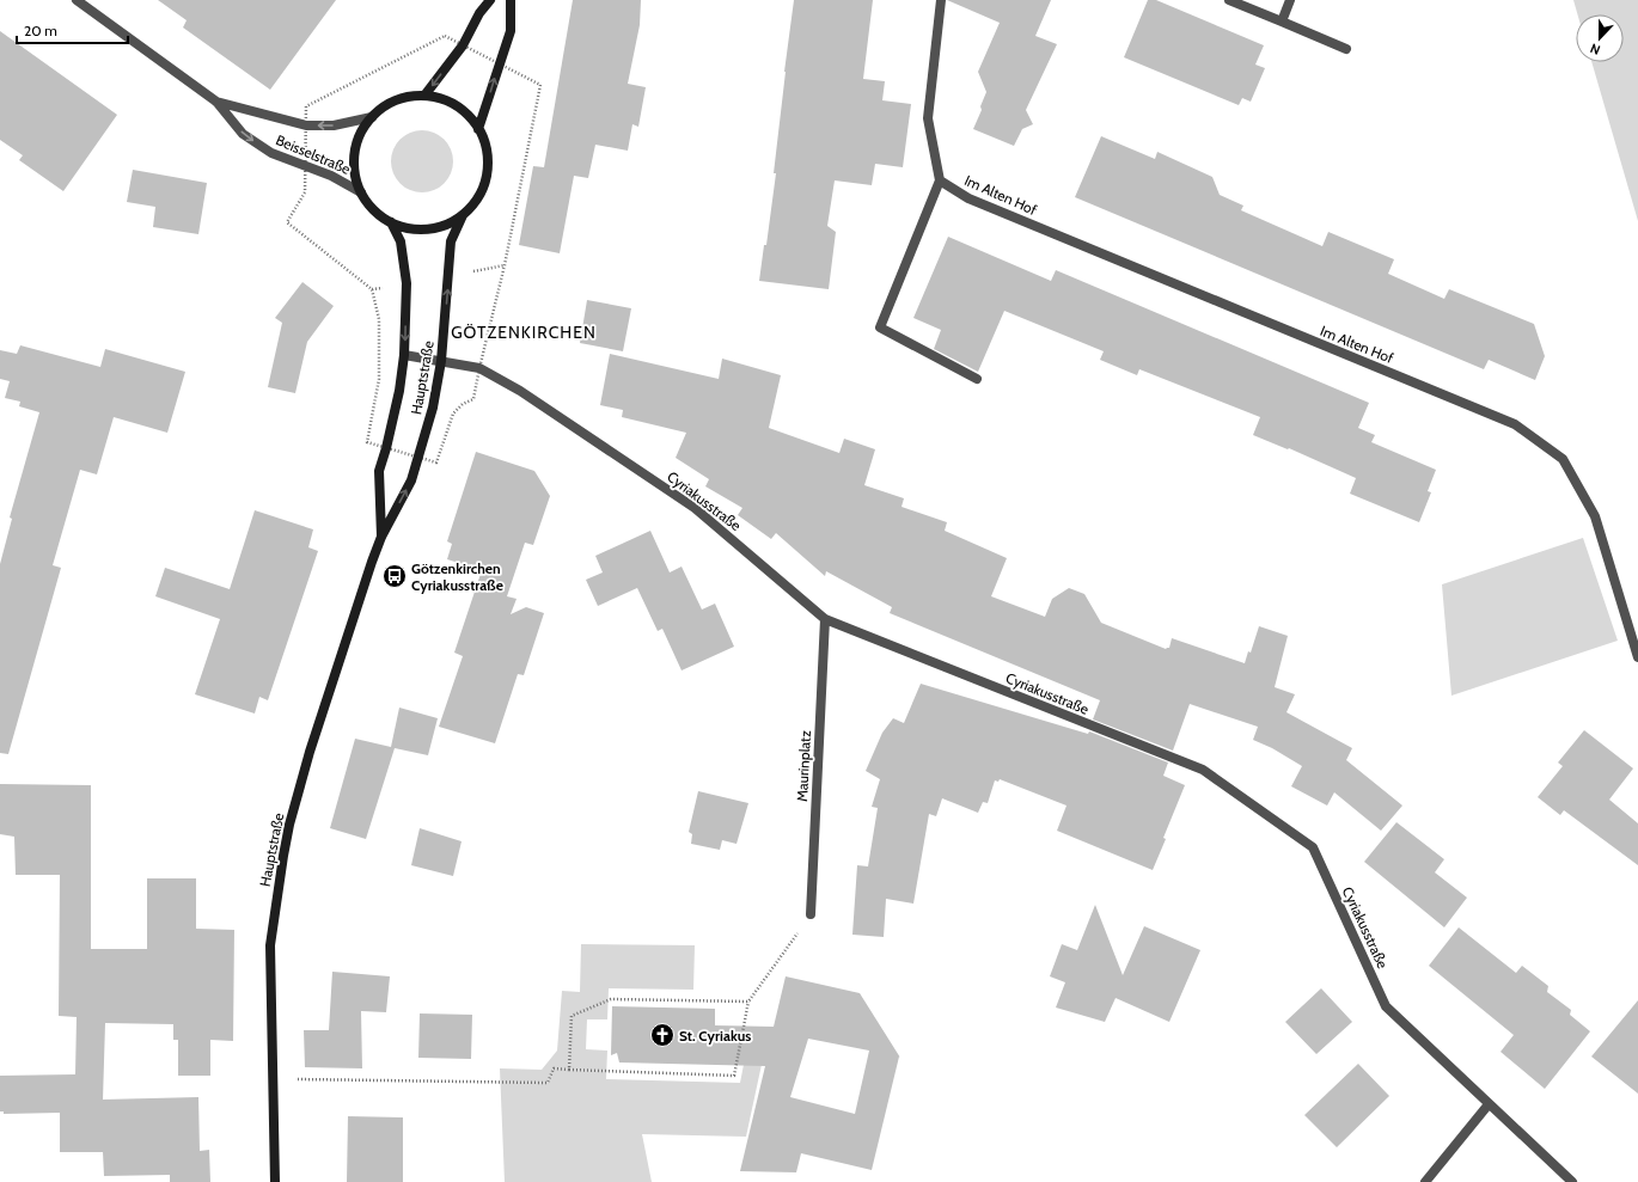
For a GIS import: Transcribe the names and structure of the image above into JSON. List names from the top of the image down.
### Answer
{
  "streets": {
    "main road": ["Hauptstraße"],
    "street": [
      "Beisselstraße",
      "Im Alten Hof",
      "Cyriakusstraße",
      "Maurinplatz"
    ]
  },
  "crossings": [
    ["Beisselstraße", "Hauptstraße"],
    ["Hauptstraße", "Cyriakusstraße"],
    ["Cyriakusstraße", "Maurinplatz"]
  ],
  "districts": ["GÖTZENKIRCHEN"],
  "places": {
    "bus stop": ["Götzenkirchen Cyriakusstraße"],
    "church": ["St. Cyriakus"]
  },
  "scale_bar": "20 m",
  "north": "bottom"
}
